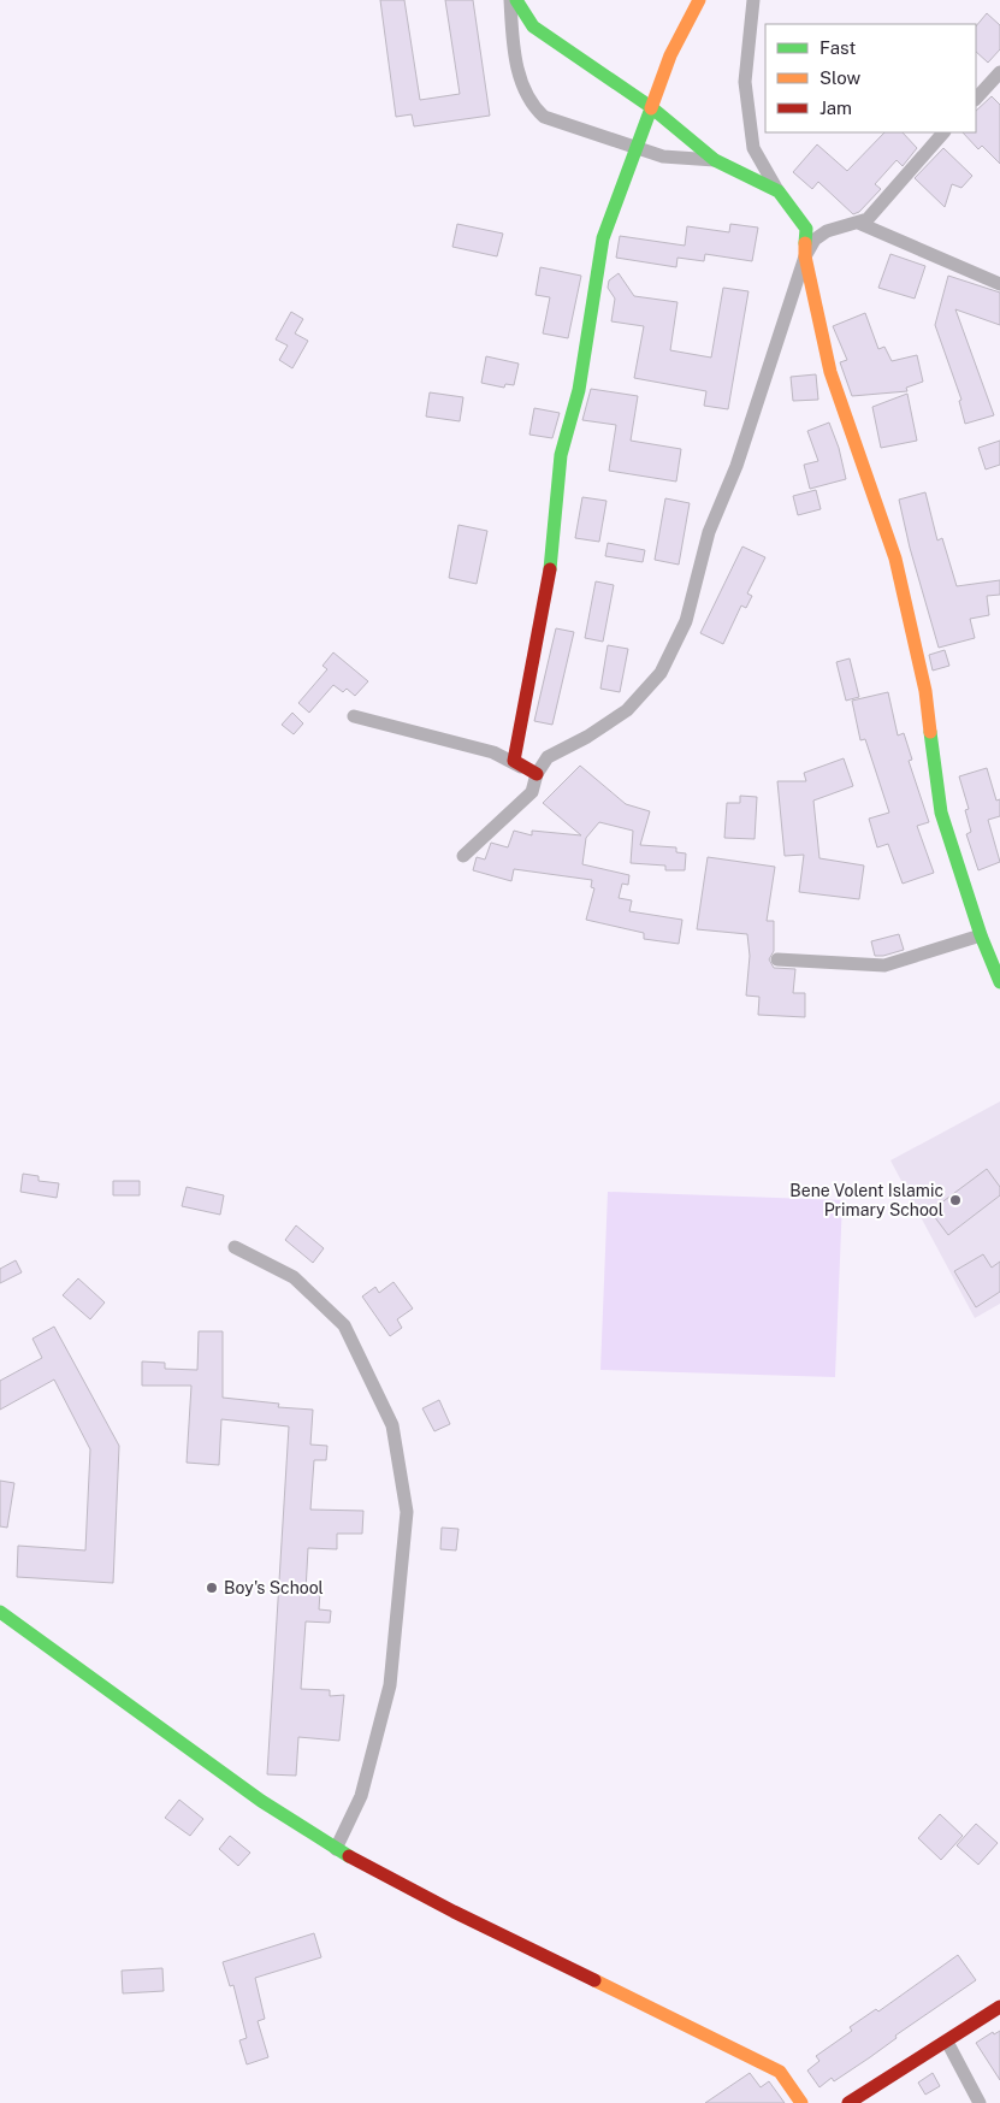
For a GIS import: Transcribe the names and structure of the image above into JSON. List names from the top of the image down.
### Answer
{
  "places": ["Bene Volent Islamic Primary School", "Boy's School"],
  "legend": ["Fast", "Slow", "Jam"]
}
